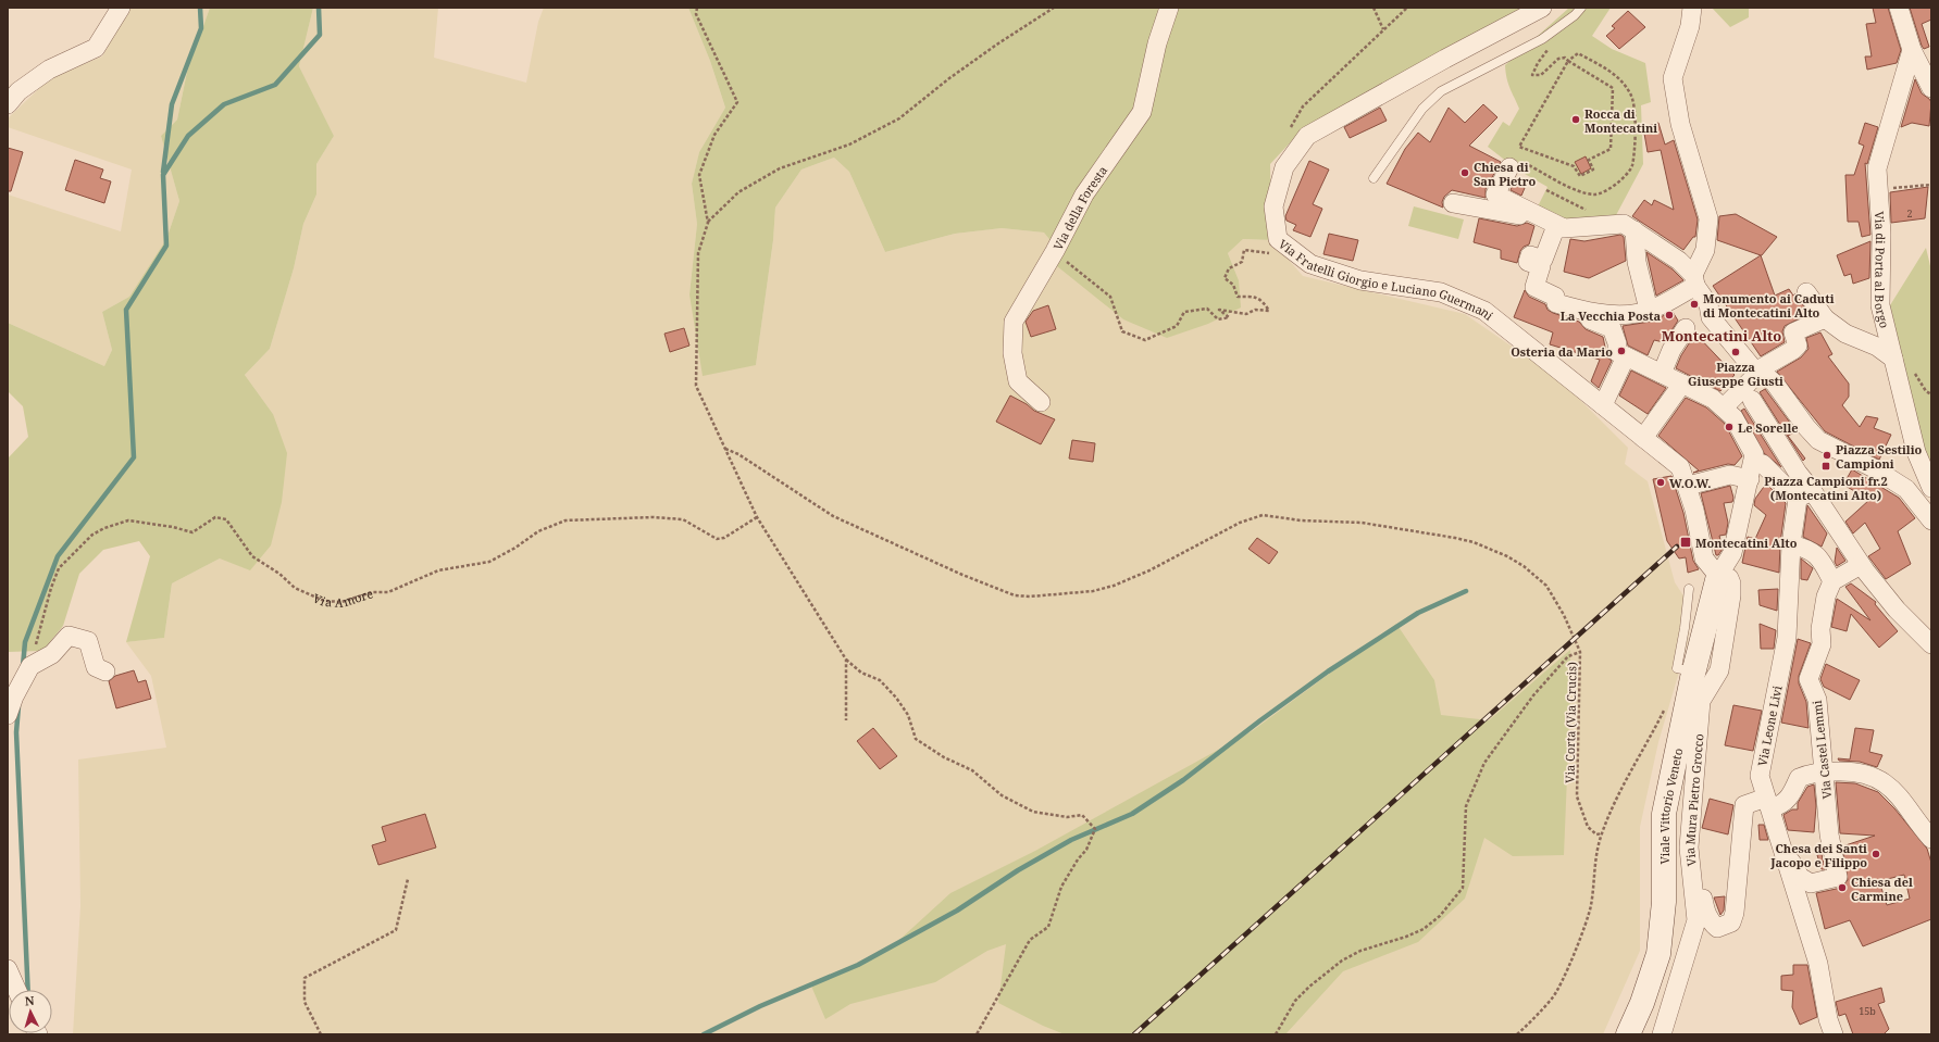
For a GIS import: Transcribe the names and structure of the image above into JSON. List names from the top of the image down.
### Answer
{
  "streets": {
    "street": [
      "Via della Foresta",
      "Via di Porta al Borgo",
      "Via Fratelli Giorgio e Luciano Guermani",
      "Via Leone Livi",
      "Via Castel Lemmi",
      "Via Mura Pietro Grocco",
      "Viale Vittorio Veneto"
    ],
    "path": ["Via Amore", "Via Corta (Via Crucis)"]
  },
  "crossings": [
    ["Via Fratelli Giorgio e Luciano Guermani", "Via Mura Pietro Grocco"],
    ["Via Fratelli Giorgio e Luciano Guermani", "Viale Vittorio Veneto"],
    ["Via Mura Pietro Grocco", "Viale Vittorio Veneto"]
  ],
  "districts": ["Montecatini Alto"],
  "places": {
    "other": [
      "Rocca di Montecatini",
      "Chiesa di San Pietro",
      "Monumento ai Caduti di Montecatini Alto",
      "La Vecchia Posta",
      "Osteria da Mario",
      "Piazza Giuseppe Giusti",
      "Le Sorelle",
      "Piazza Sestilio Campioni",
      "W.O.W.",
      "Chesa dei Santi Jacopo e Filippo",
      "Chiesa del Carmine"
    ],
    "transit": ["Piazza Campioni fr.2 (Montecatini Alto)", "Montecatini Alto"]
  },
  "house_numbers": ["2", "15b"],
  "north": "top"
}
